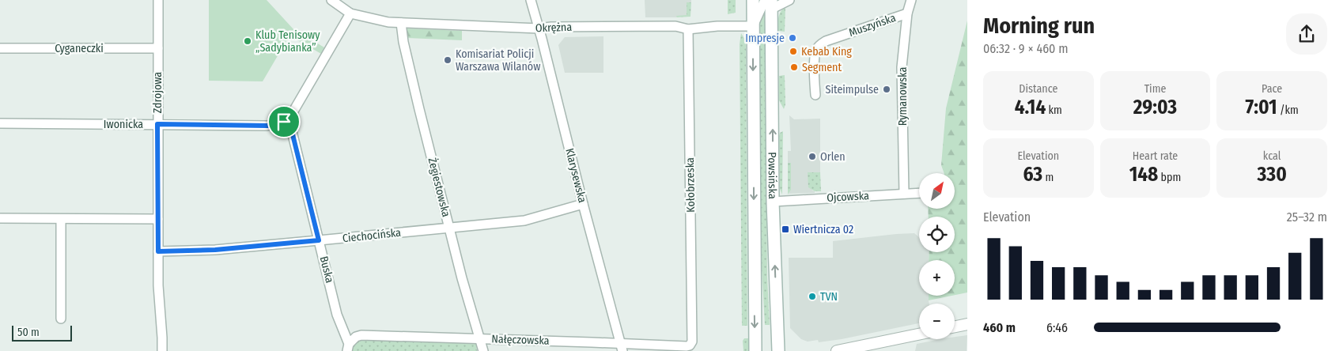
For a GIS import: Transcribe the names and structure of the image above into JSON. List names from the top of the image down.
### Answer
{
  "streets": {
    "main road": ["Powsińska"],
    "street": [
      "Muszyńska",
      "Okrężna",
      "Cyganeczki",
      "Zdrojowa",
      "Rymanowska",
      "Iwonicka",
      "Klarysewska",
      "Kołobrzeska",
      "Żegiestowska",
      "Ojcowska",
      "Ciechocińska",
      "Buska",
      "Nałęczowska"
    ]
  },
  "crossings": [
    ["Muszyńska", "Rymanowska"],
    ["Okrężna", "Klarysewska"],
    ["Okrężna", "Powsińska"],
    ["Okrężna", "Kołobrzeska"],
    ["Okrężna", "Żegiestowska"],
    ["Cyganeczki", "Zdrojowa"],
    ["Zdrojowa", "Iwonicka"],
    ["Zdrojowa", "Ciechocińska"],
    ["Rymanowska", "Ojcowska"],
    ["Iwonicka", "Buska"],
    ["Klarysewska", "Ciechocińska"],
    ["Klarysewska", "Nałęczowska"],
    ["Powsińska", "Ojcowska"],
    ["Kołobrzeska", "Nałęczowska"],
    ["Żegiestowska", "Ciechocińska"],
    ["Żegiestowska", "Nałęczowska"],
    ["Ciechocińska", "Buska"],
    ["Buska", "Nałęczowska"]
  ],
  "places": {
    "other": [
      "Impresje",
      "Klub Tenisowy „Sadybianka”",
      "Kebab King",
      "Komisariat Policji Warszawa Wilanów",
      "Segment",
      "Siteimpulse",
      "Orlen",
      "TVN"
    ],
    "transit": ["Wiertnicza 02"]
  },
  "scale_bar": "50 m",
  "north": "top right",
  "page": {
    "heading": ["Morning run", "06:32 · 9 × 460 m"],
    "stats": [
      ["Distance", "4.14 km"],
      ["Time", "29:03"],
      ["Pace", "7:01 /km"],
      ["Elevation", "63 m"],
      ["Heart rate", "148 bpm"],
      ["kcal", "330"]
    ],
    "map_buttons": ["+", "−"],
    "chart": ["Elevation", "25–32 m"],
    "list": [
      {
        "name": "460 m",
        "note": "6:46"
      }
    ],
    "scale": "50 m"
  }
}
